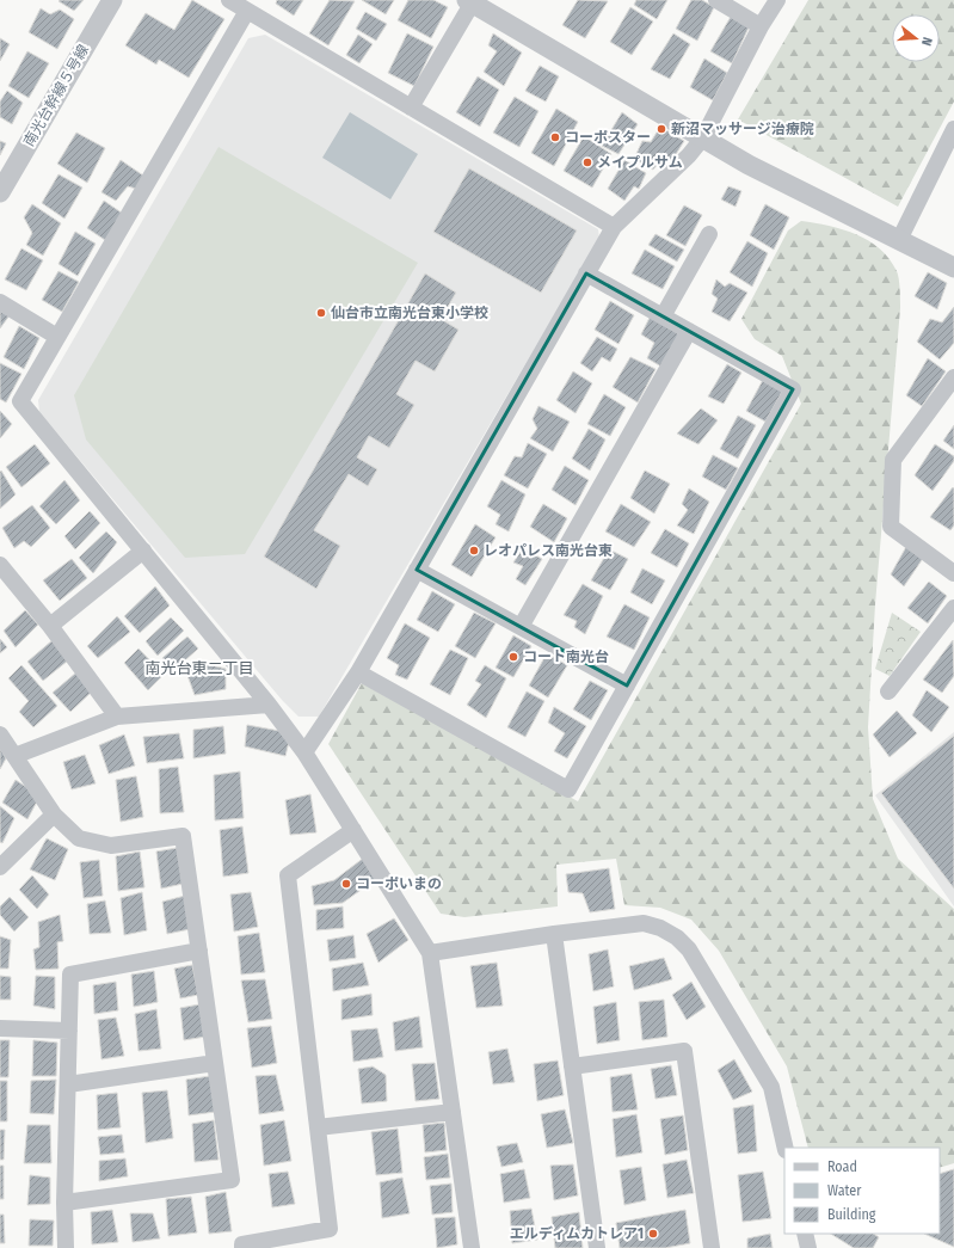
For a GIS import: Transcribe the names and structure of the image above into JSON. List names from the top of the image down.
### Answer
{
  "streets": {
    "street": ["南光台幹線５号線"]
  },
  "districts": ["南光台東二丁目"],
  "places": [
    "新沼マッサージ治療院",
    "コーポスター",
    "メイプルサム",
    "仙台市立南光台東小学校",
    "レオパレス南光台東",
    "コート南光台",
    "コーポいまの",
    "エルディムカトレア1"
  ],
  "legend": ["Road", "Water", "Building"],
  "north": "right"
}
